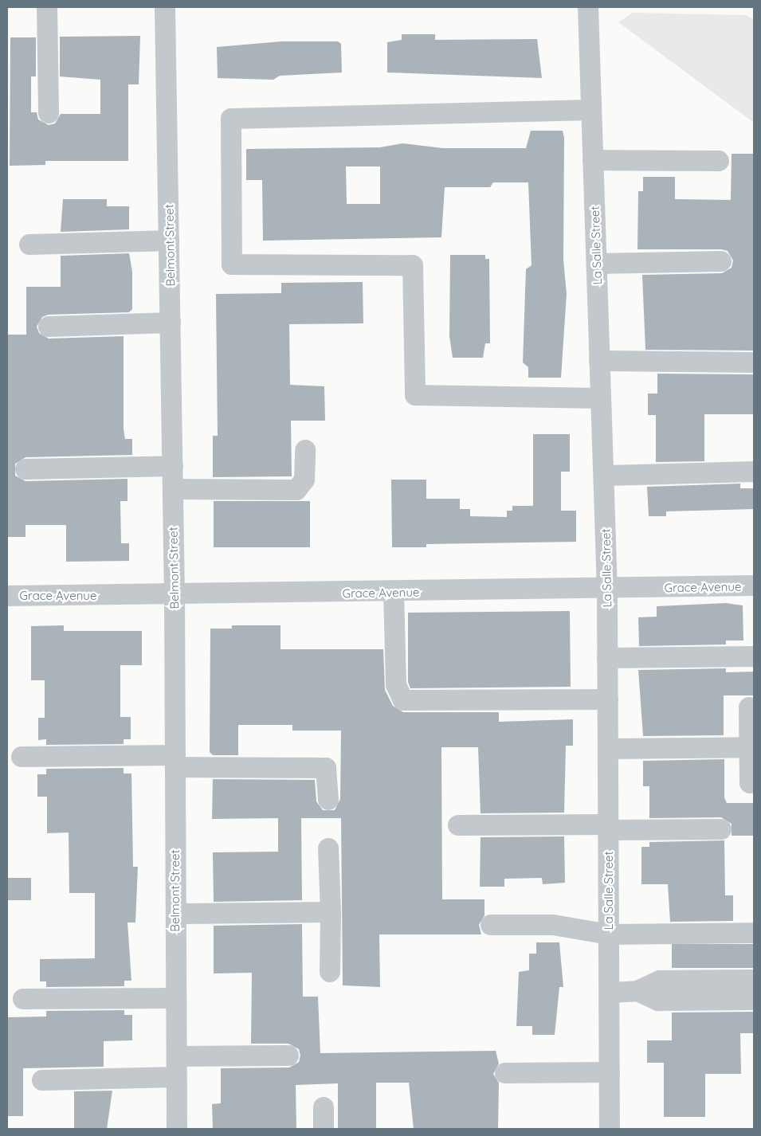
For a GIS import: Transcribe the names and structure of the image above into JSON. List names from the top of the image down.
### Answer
{
  "streets": {
    "street": ["Belmont Street", "La Salle Street", "Grace Avenue"]
  },
  "crossings": [
    ["Belmont Street", "Grace Avenue"],
    ["La Salle Street", "Grace Avenue"]
  ]
}
